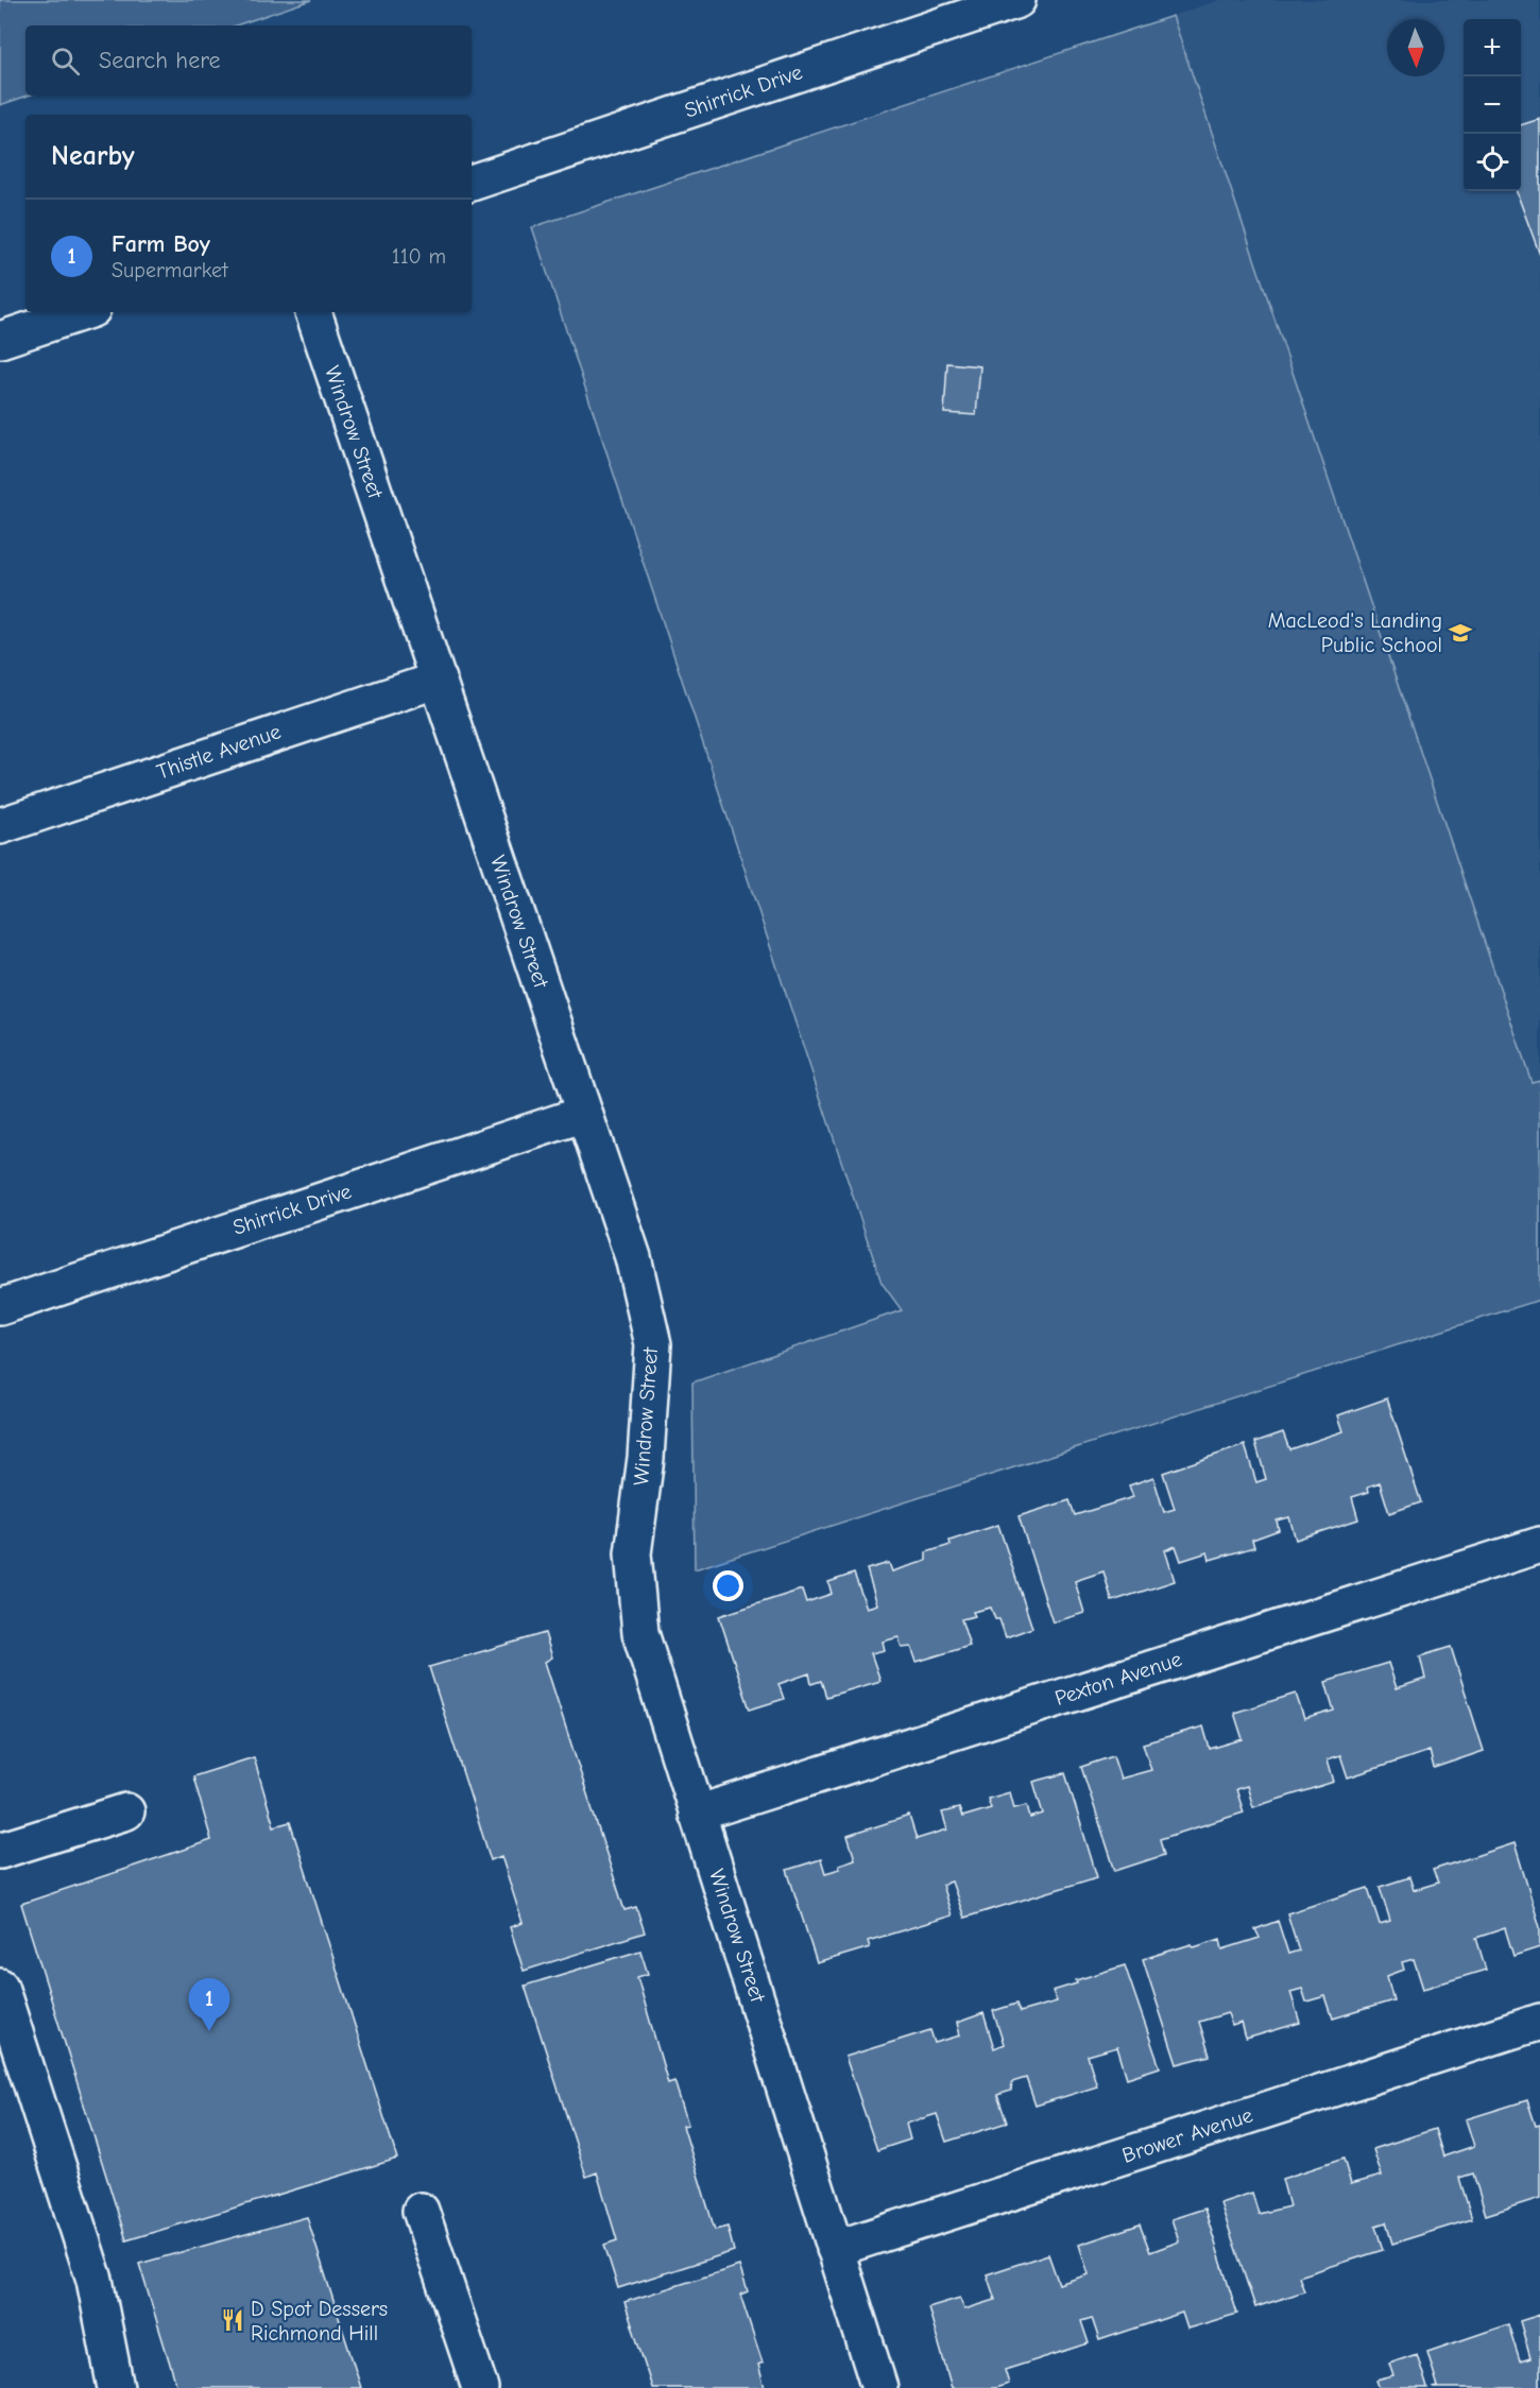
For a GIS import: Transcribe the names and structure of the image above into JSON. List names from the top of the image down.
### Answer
{
  "streets": {
    "street": [
      "Shirrick Drive",
      "Windrow Street",
      "Thistle Avenue",
      "Pexton Avenue",
      "Brower Avenue"
    ]
  },
  "crossings": [
    ["Shirrick Drive", "Windrow Street"],
    ["Windrow Street", "Thistle Avenue"],
    ["Windrow Street", "Pexton Avenue"],
    ["Windrow Street", "Brower Avenue"]
  ],
  "places": {
    "school or university": ["MacLeod's Landing Public School"],
    "restaurant": ["D Spot Dessers Richmond Hill"]
  },
  "north": "bottom",
  "page": {
    "map_buttons": ["+", "−"],
    "search": "Search here",
    "heading": "Nearby",
    "list": [
      {
        "mark": "1",
        "name": "Farm Boy",
        "note": "Supermarket",
        "value": "110 m"
      }
    ],
    "pins": "1"
  }
}
